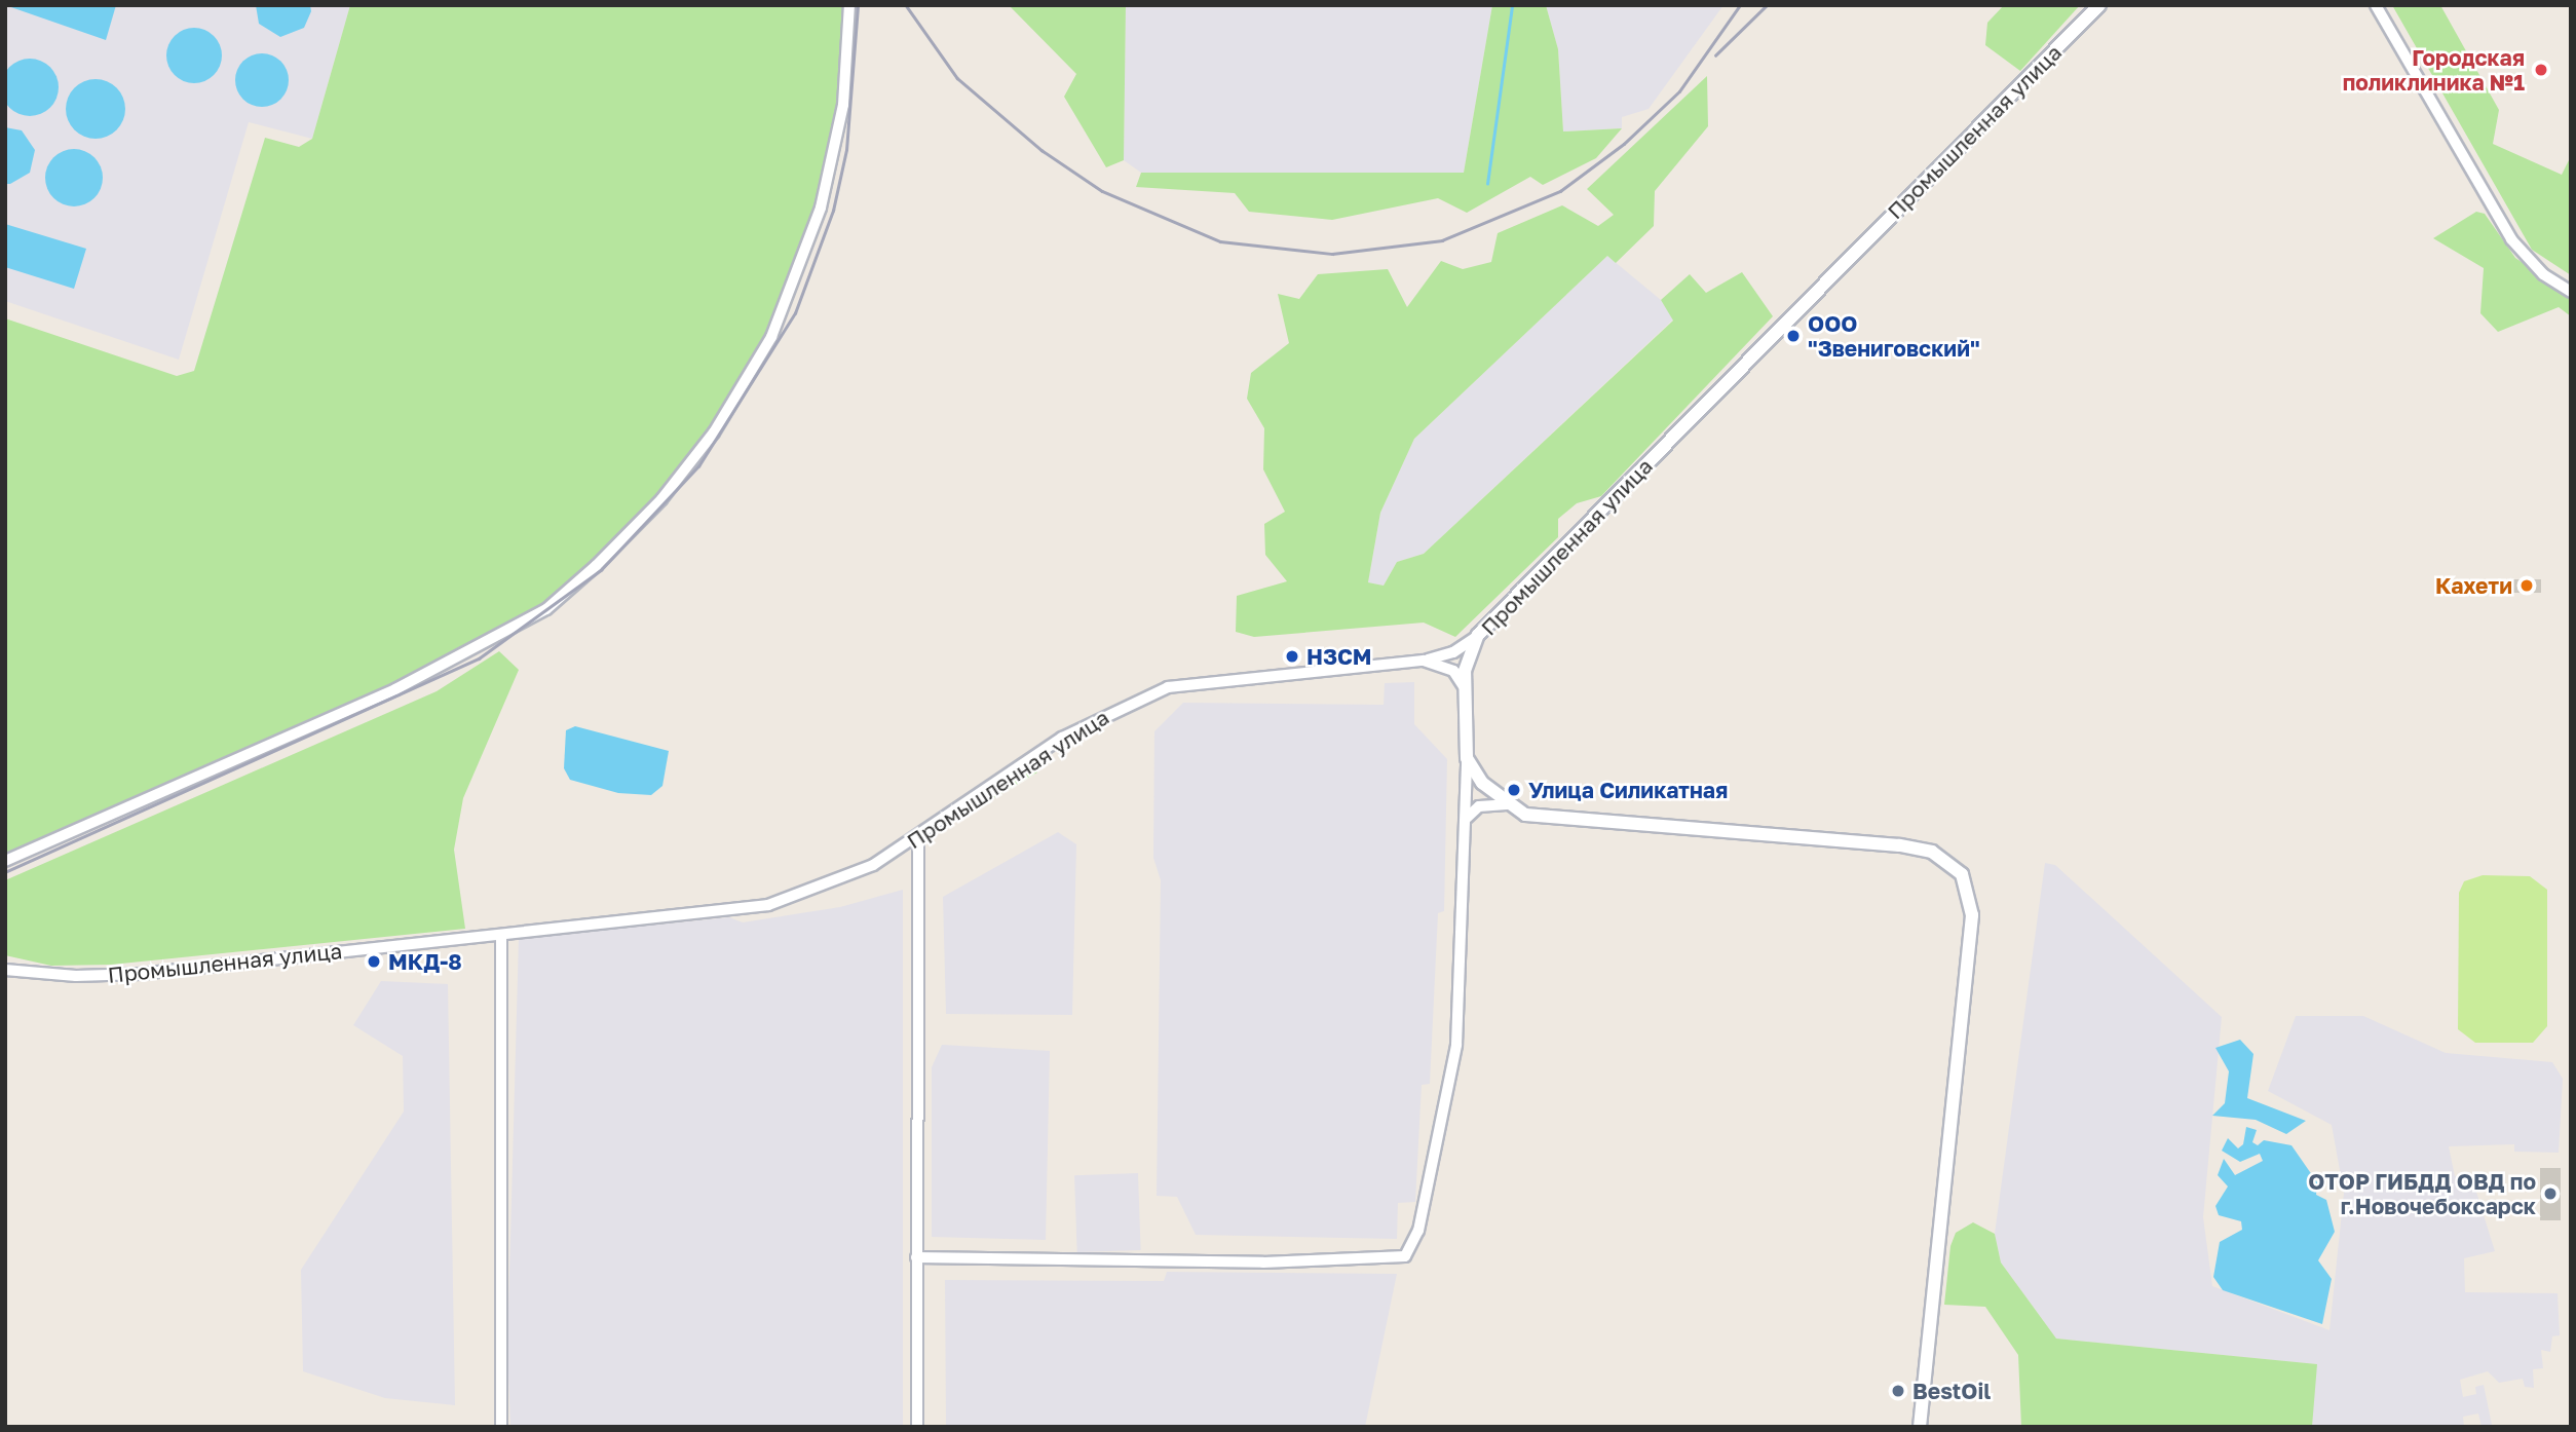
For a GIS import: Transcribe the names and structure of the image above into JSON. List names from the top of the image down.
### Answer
{
  "streets": {
    "street": ["Промышленная улица"]
  },
  "places": [
    "Городская поликлиника №1",
    "ООО \"Звениговский\"",
    "Кахети",
    "НЗСМ",
    "Улица Силикатная",
    "МКД-8",
    "ОТОР ГИБДД ОВД по г.Новочебоксарск",
    "BestOil"
  ]
}
